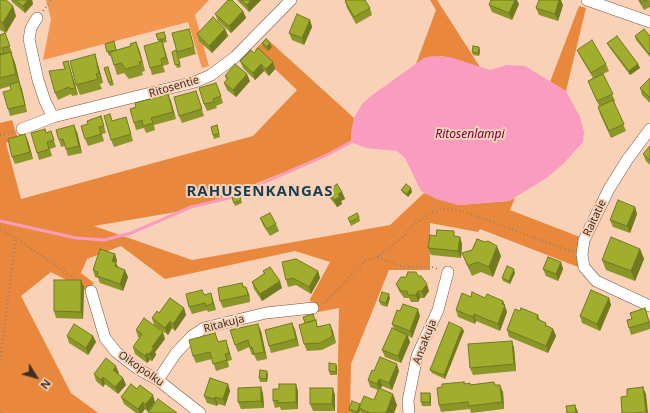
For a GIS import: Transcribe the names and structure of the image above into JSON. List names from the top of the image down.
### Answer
{
  "streets": {
    "street": [
      "Ritosentie",
      "Raitatie",
      "Ritakuja",
      "Ansakuja",
      "Oikopolku"
    ]
  },
  "crossings": [
    ["Ritakuja", "Oikopolku"]
  ],
  "districts": ["RAHUSENKANGAS"],
  "water": ["Ritosenlampi"],
  "north": "bottom right"
}
